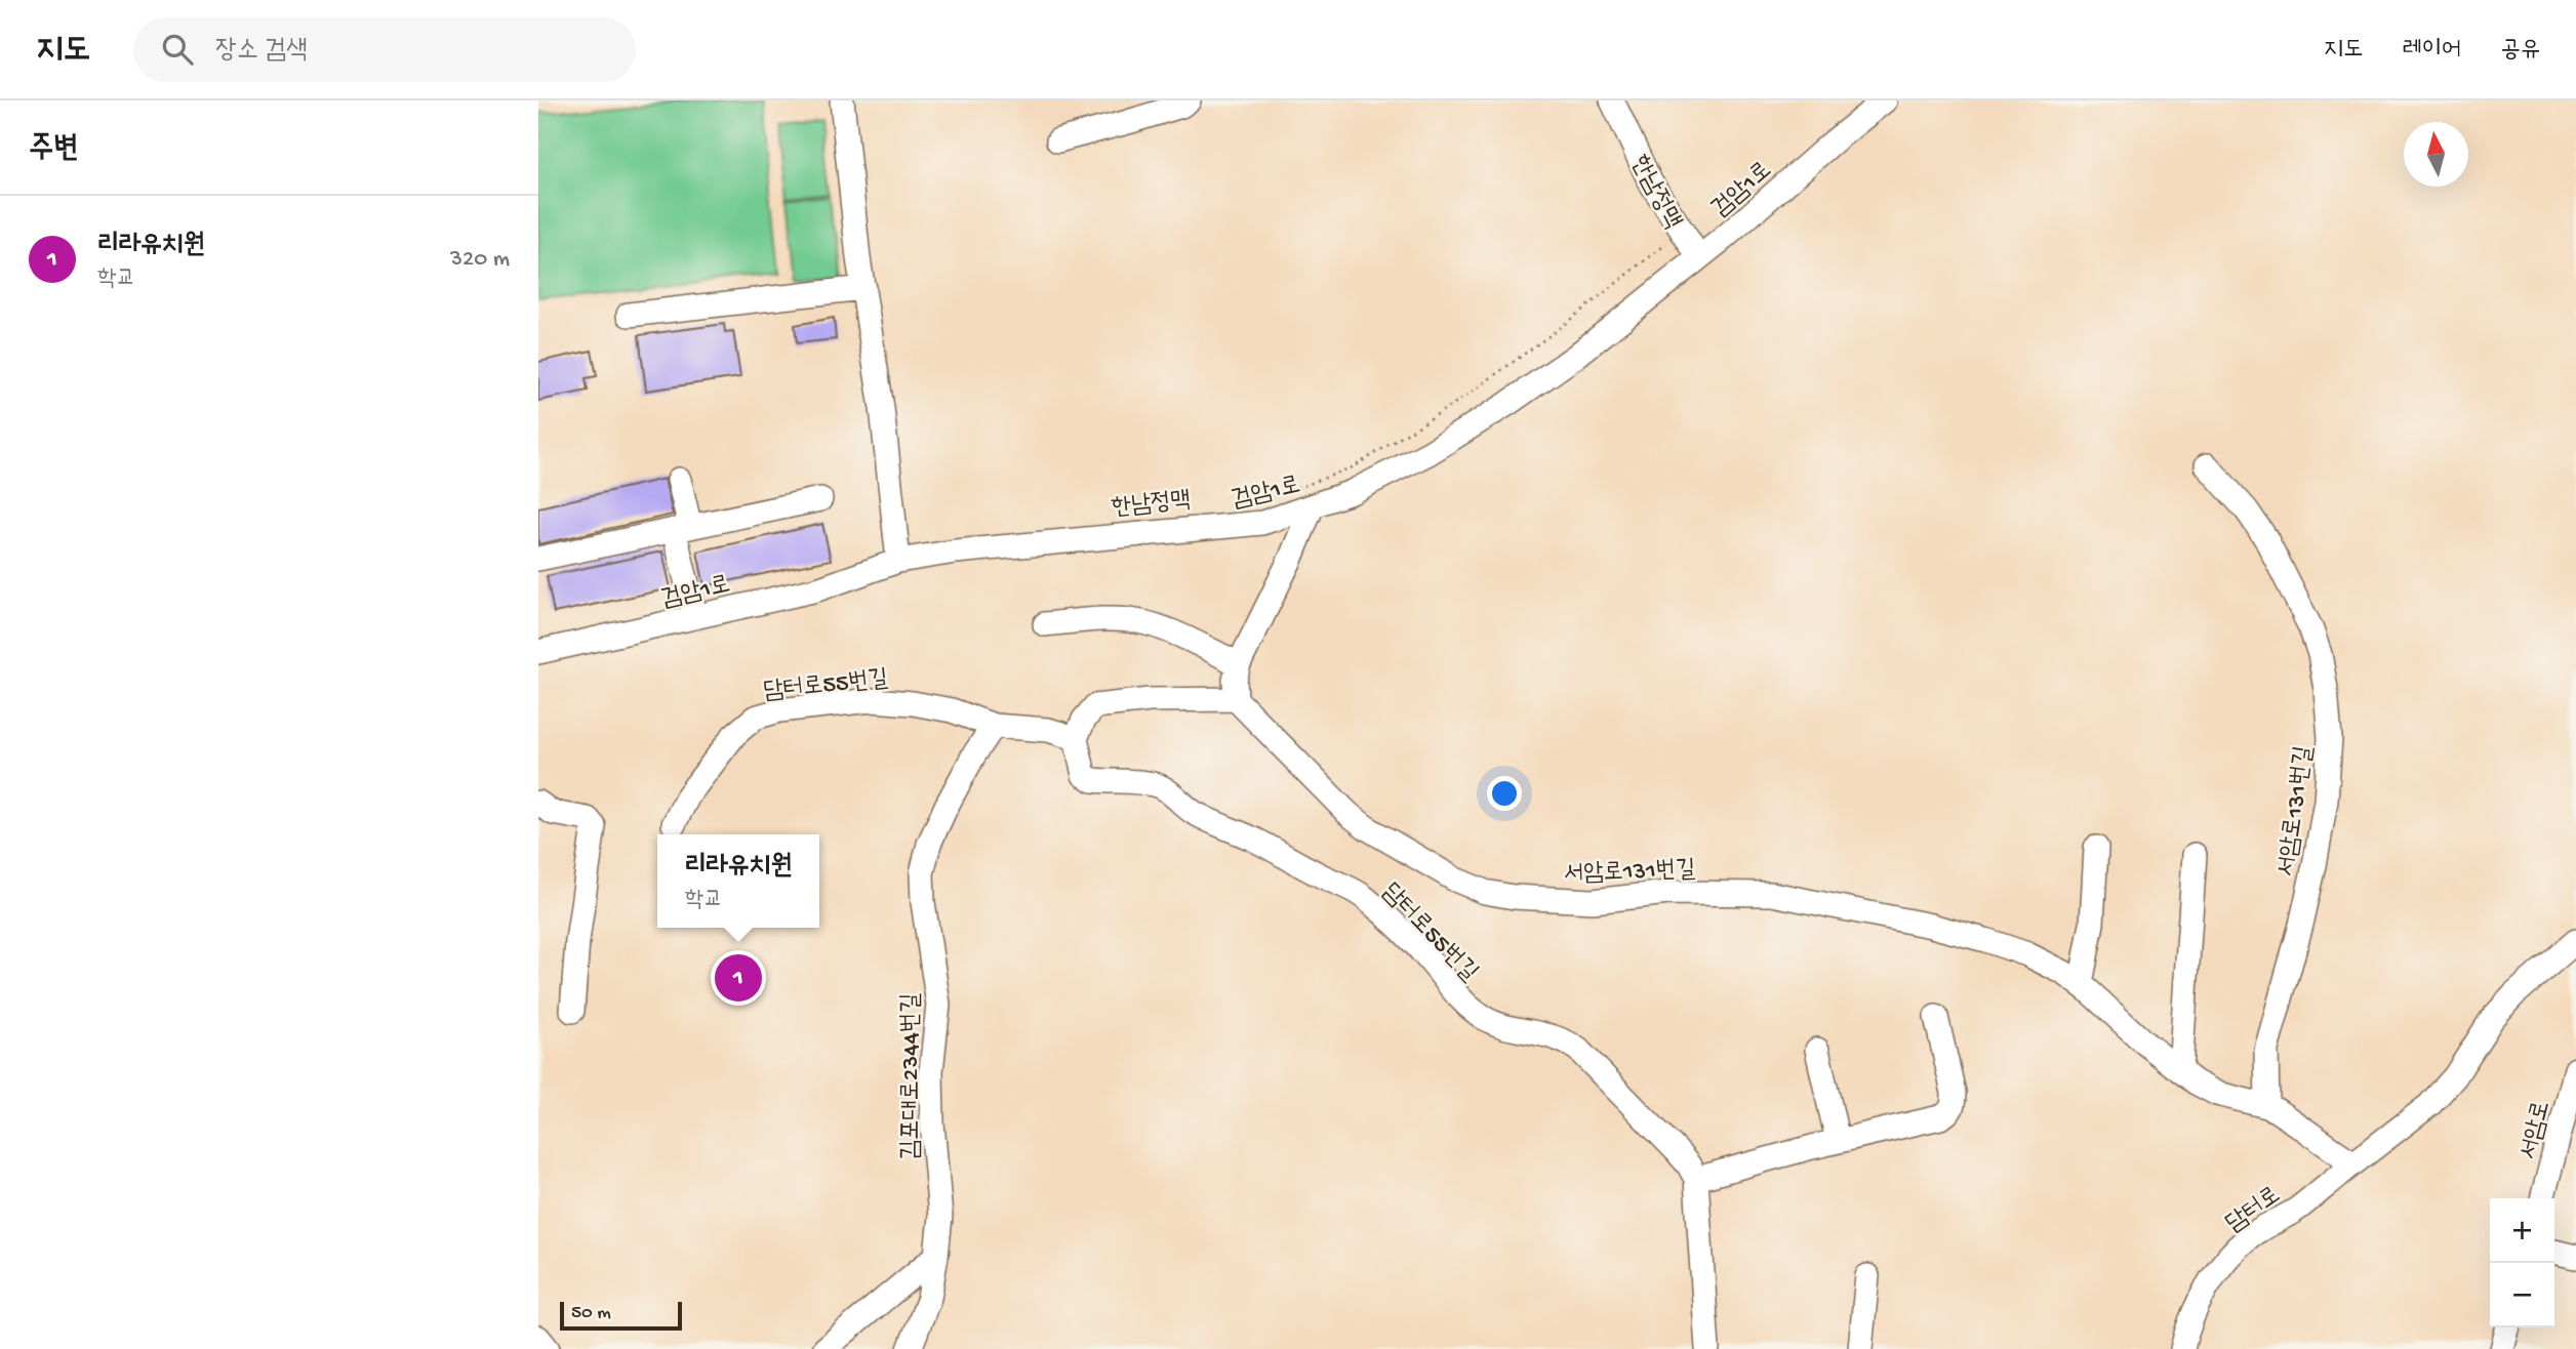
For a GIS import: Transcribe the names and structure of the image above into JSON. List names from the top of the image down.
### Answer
{
  "streets": {
    "street": [
      "검암1로",
      "담터로55번길",
      "서암로131번길",
      "김포대로2344번길",
      "서암로",
      "담터로"
    ],
    "path": ["한남정맥"]
  },
  "crossings": [
    ["담터로55번길", "김포대로2344번길"],
    ["서암로131번길", "담터로"]
  ],
  "scale_bar": "50 m",
  "north": "top",
  "page": {
    "header": "지도",
    "search": "장소 검색",
    "nav": ["지도", "레이어", "공유"],
    "heading": "주변",
    "list": [
      {
        "mark": "1",
        "name": "리라유치원",
        "note": "학교",
        "value": "320 m"
      }
    ],
    "popup": ["리라유치원", "학교"],
    "pins": "1",
    "map_buttons": ["+", "−"],
    "scale": "50 m"
  }
}
